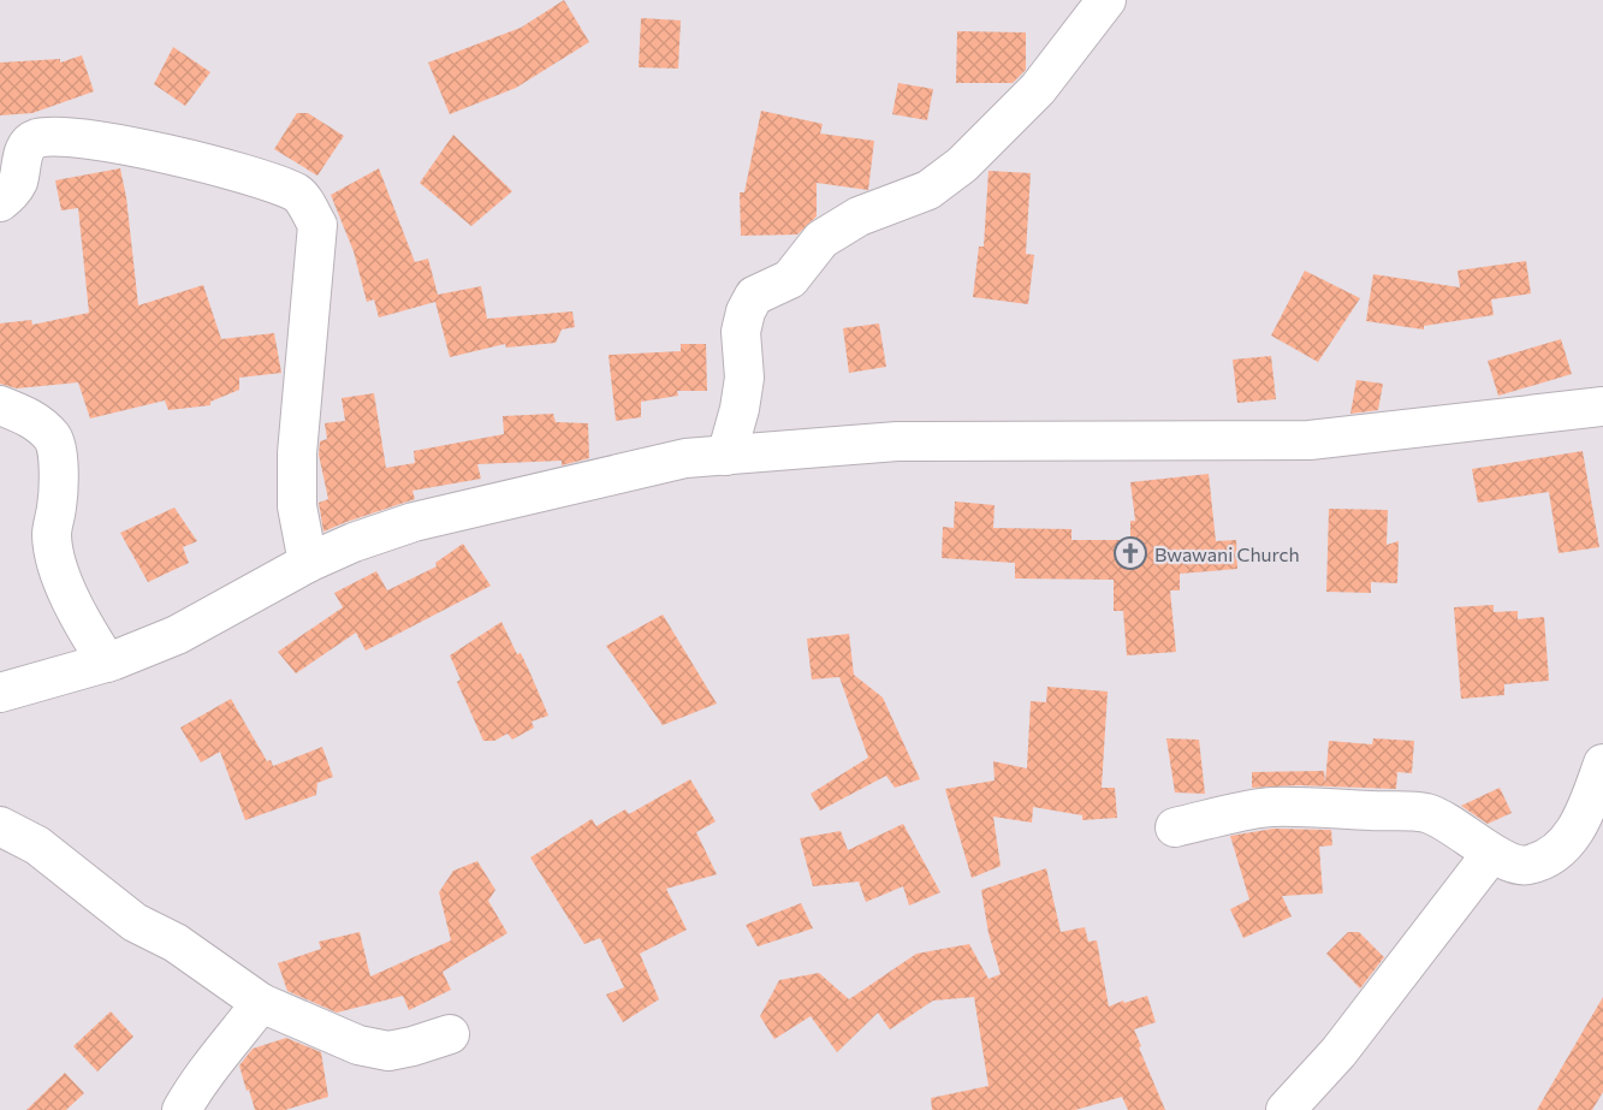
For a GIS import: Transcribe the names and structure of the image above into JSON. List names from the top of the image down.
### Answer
{
  "places": {
    "church": ["Bwawani Church"]
  }
}
